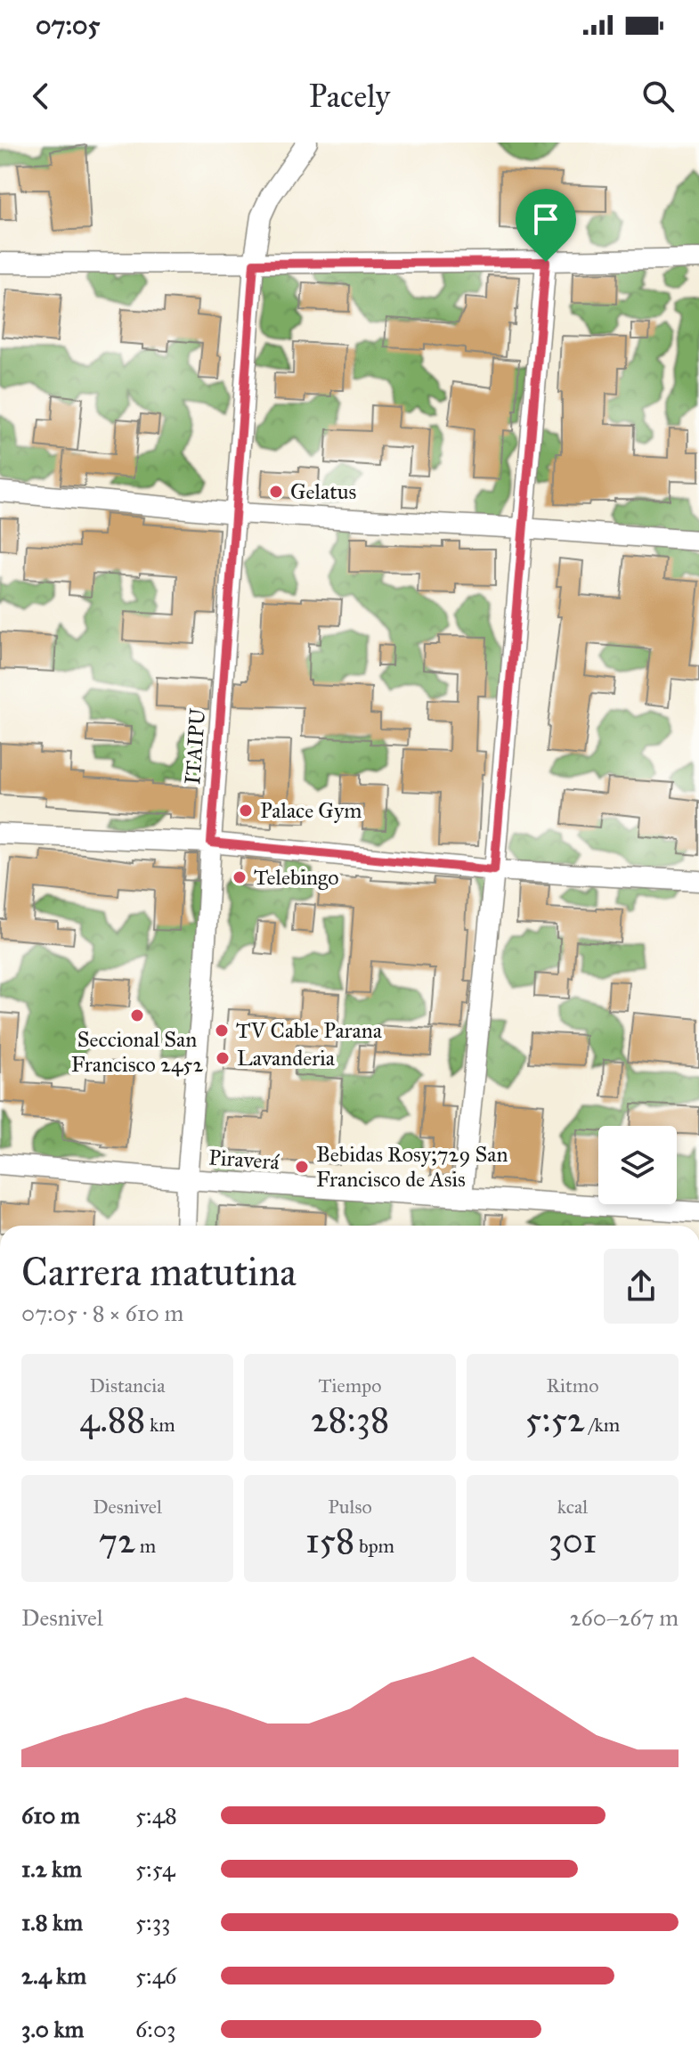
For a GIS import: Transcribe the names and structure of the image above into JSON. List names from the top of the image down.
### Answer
{
  "streets": {
    "street": ["ITAIPU", "Piraverá"]
  },
  "crossings": [
    ["ITAIPU", "Piraverá"]
  ],
  "places": [
    "Gelatus",
    "Palace Gym",
    "Telebingo",
    "Seccional San Francisco 2452",
    "TV Cable Parana",
    "Lavanderia",
    "Bebidas Rosy;729 San Francisco de Asis"
  ],
  "page": {
    "status": "07:05",
    "header": "Pacely",
    "heading": ["Carrera matutina", "07:05 · 8 × 610 m"],
    "stats": [
      ["Distancia", "4.88 km"],
      ["Tiempo", "28:38"],
      ["Ritmo", "5:52 /km"],
      ["Desnivel", "72 m"],
      ["Pulso", "158 bpm"],
      ["kcal", "301"]
    ],
    "chart": ["Desnivel", "260–267 m"],
    "list": [
      {
        "name": "610 m",
        "note": "5:48"
      },
      {
        "name": "1.2 km",
        "note": "5:54"
      },
      {
        "name": "1.8 km",
        "note": "5:33"
      },
      {
        "name": "2.4 km",
        "note": "5:46"
      },
      {
        "name": "3.0 km",
        "note": "6:03"
      }
    ]
  }
}
